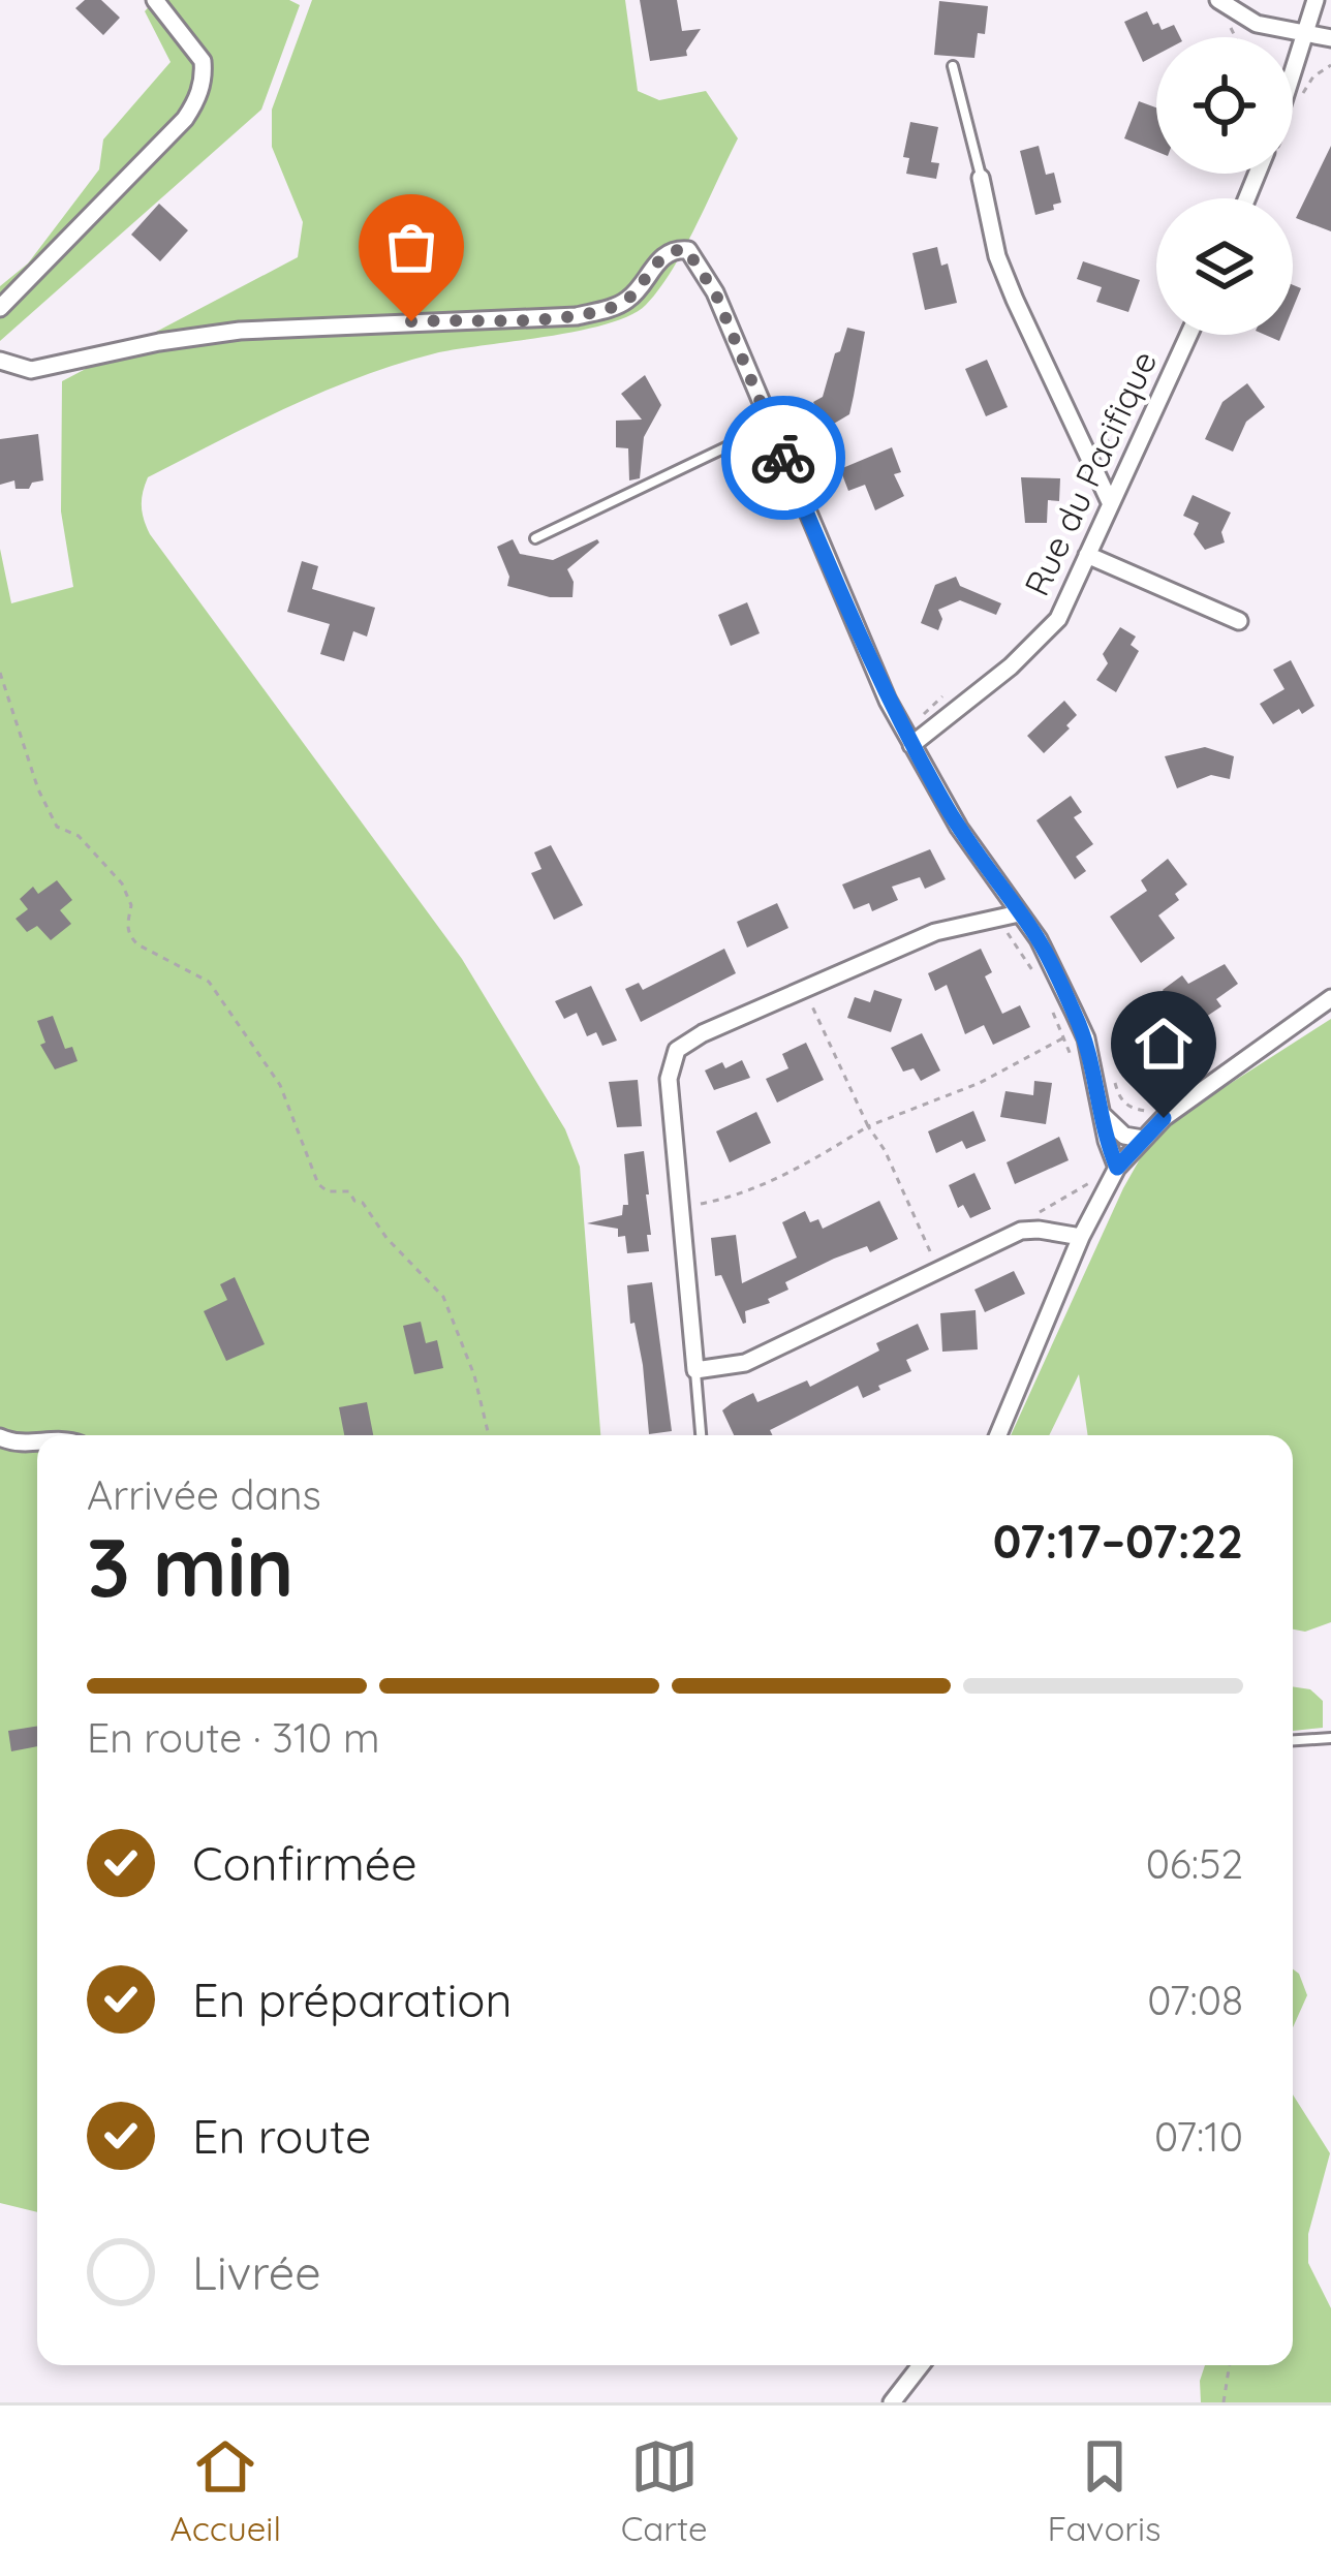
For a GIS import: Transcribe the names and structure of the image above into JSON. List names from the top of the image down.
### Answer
{
  "streets": {
    "street": ["Rue du Pacifique"]
  },
  "page": {
    "heading": ["3 min", "Arrivée dans", "07:17–07:22"],
    "bar": "En route · 310 m",
    "list": [
      ["Confirmée", "06:52"],
      ["En préparation", "07:08"],
      ["En route", "07:10"],
      "Livrée"
    ],
    "tabs": ["Accueil", "Carte", "Favoris"]
  }
}
